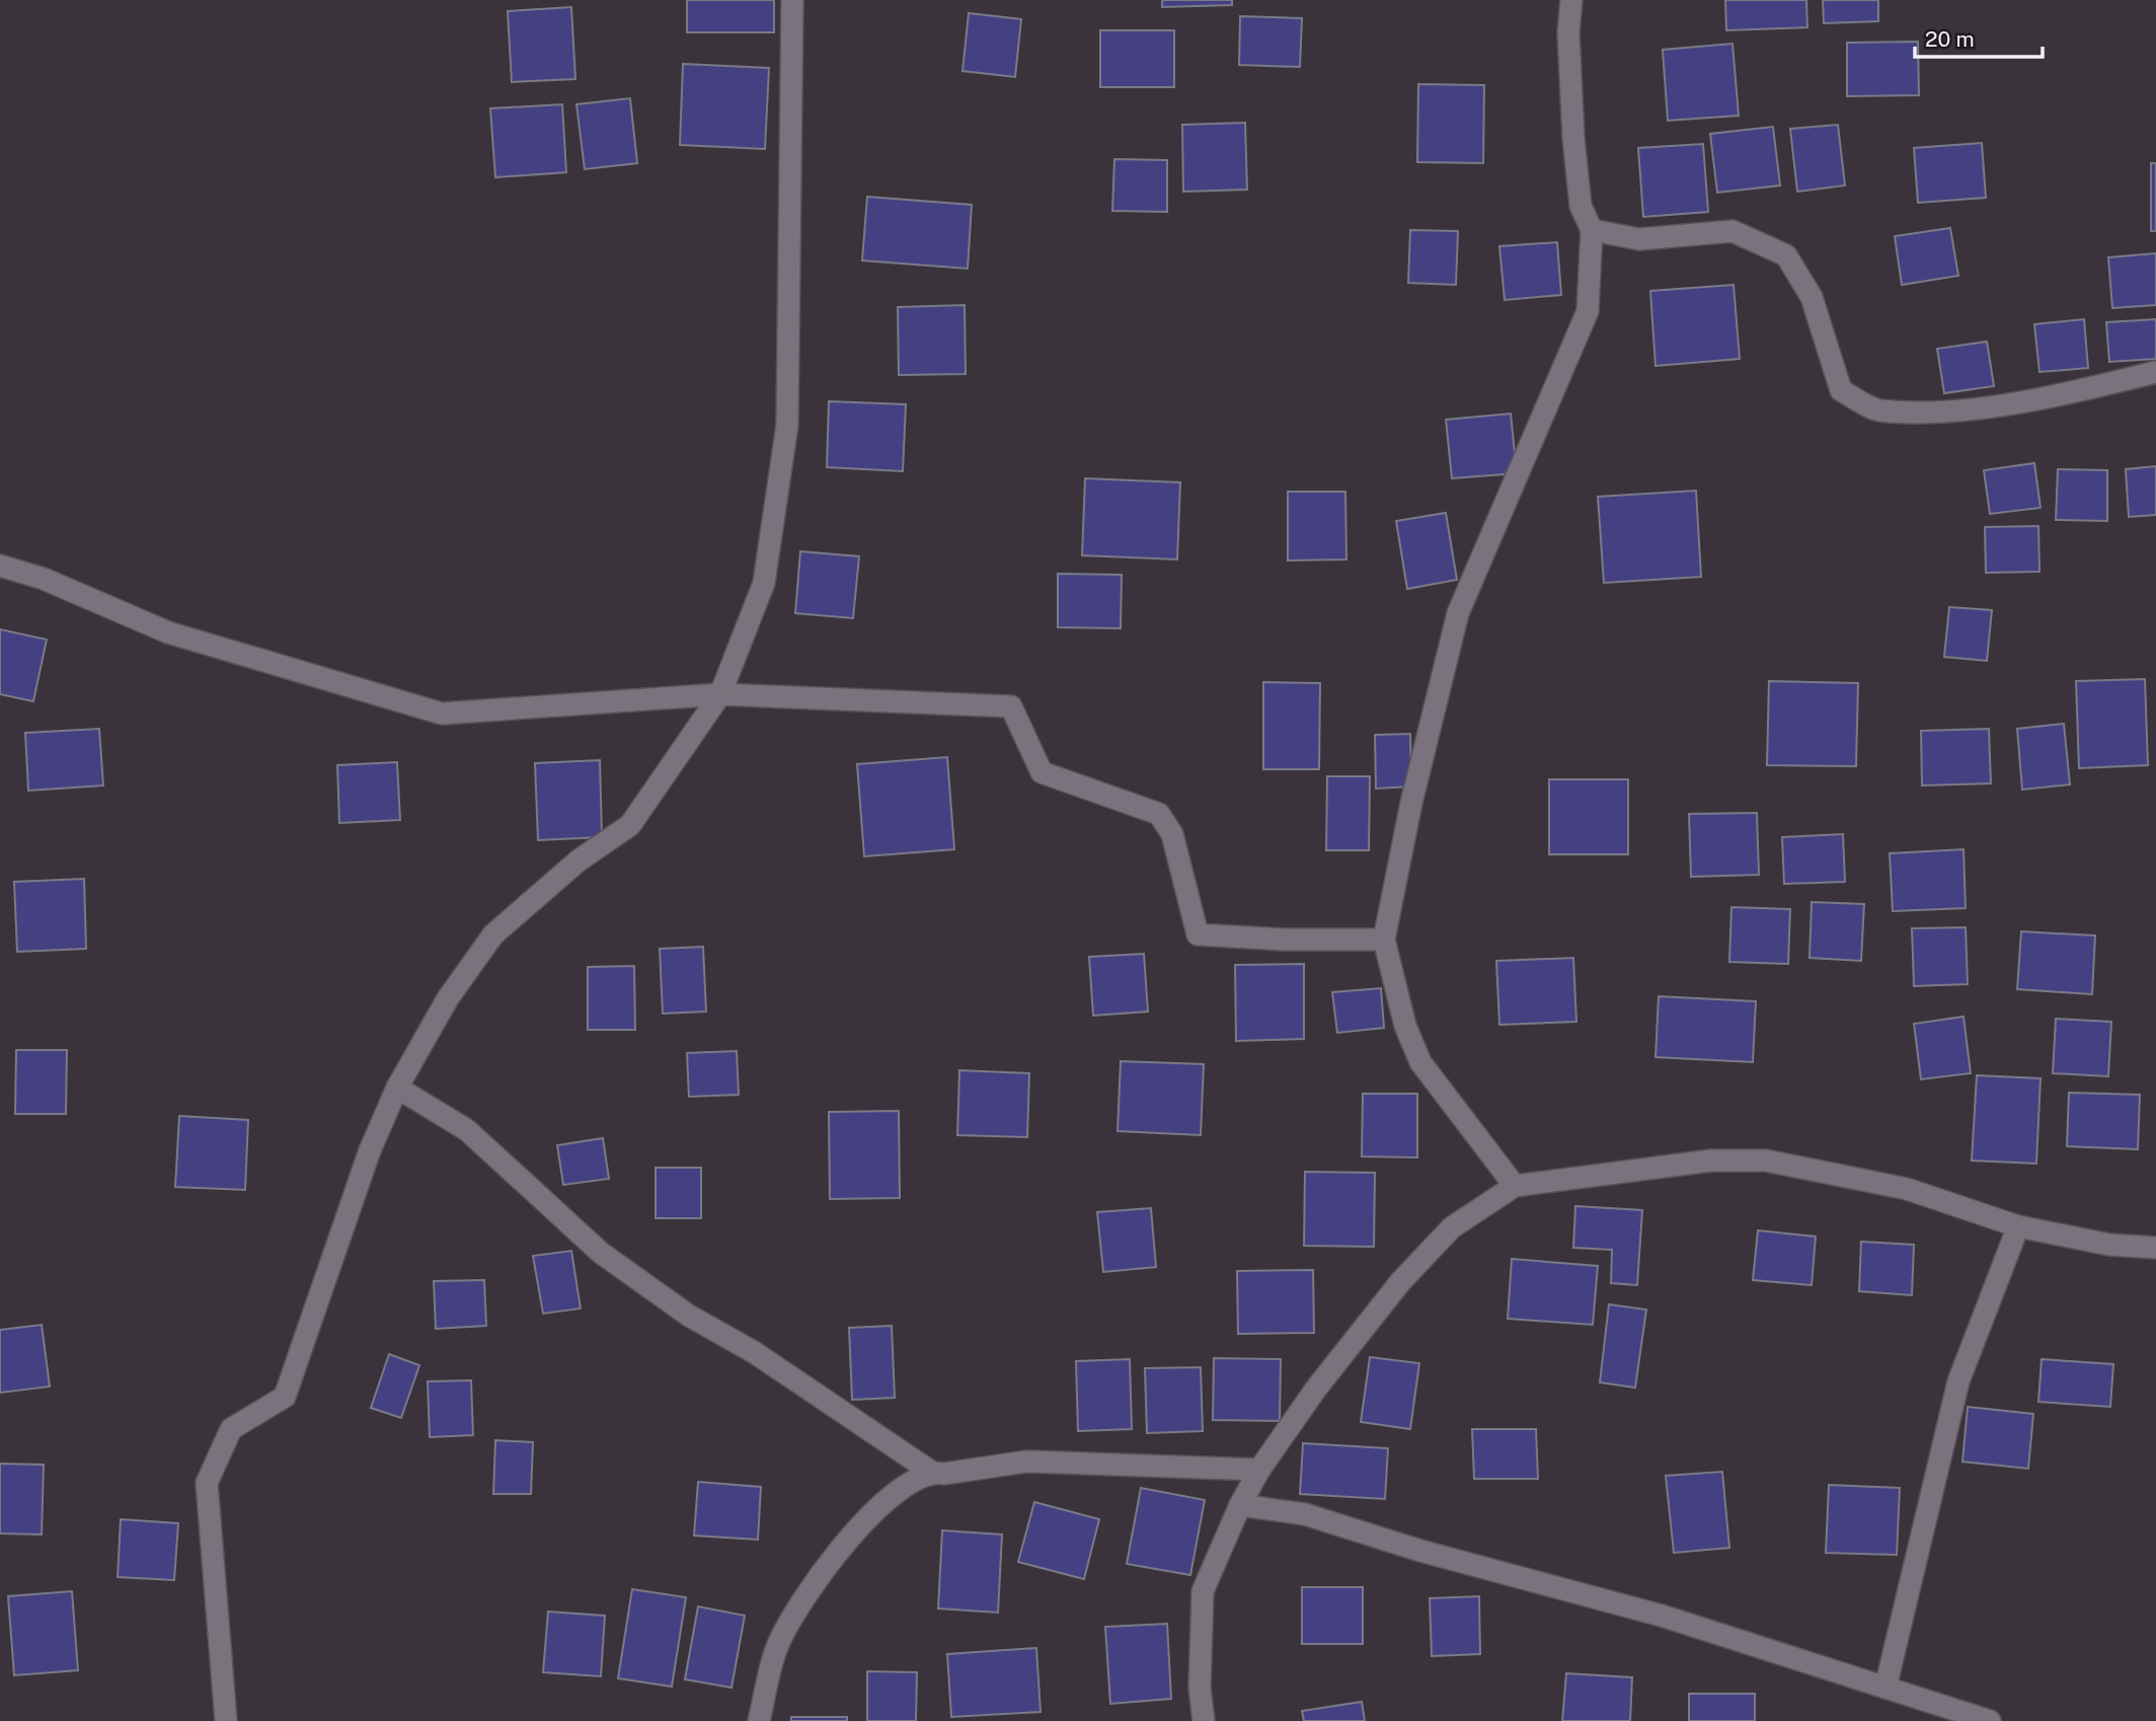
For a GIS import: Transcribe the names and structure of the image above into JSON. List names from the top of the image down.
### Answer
{
  "scale_bar": "20 m"
}
